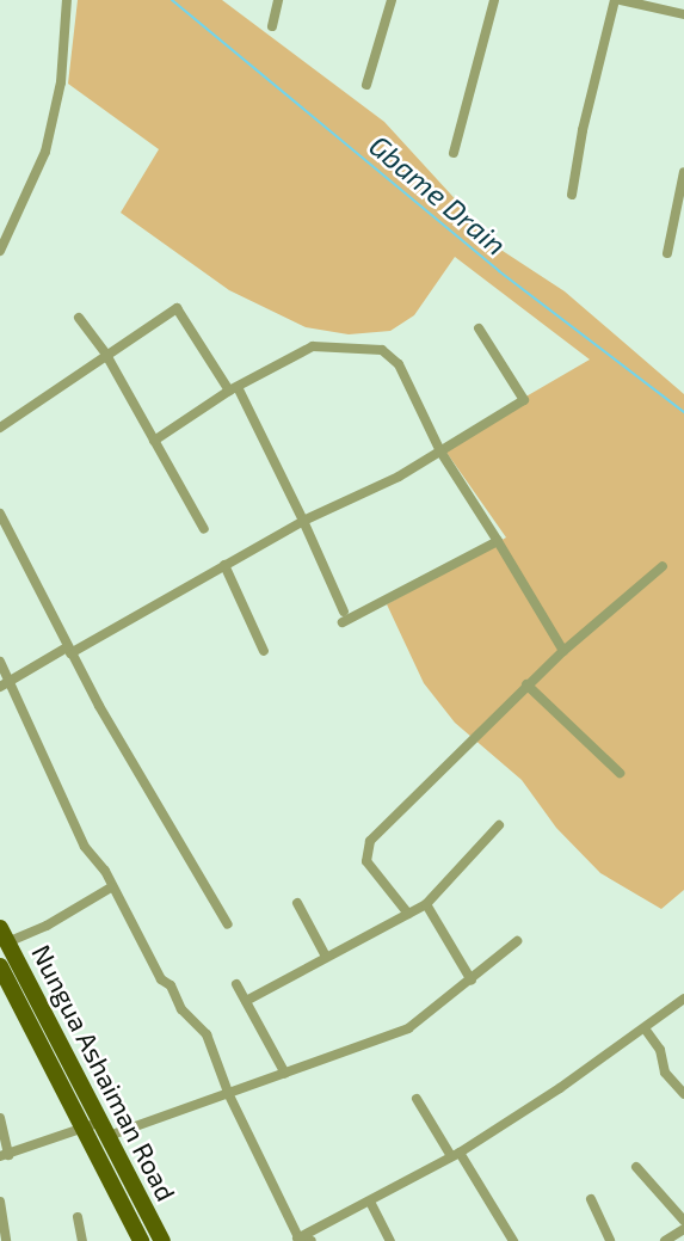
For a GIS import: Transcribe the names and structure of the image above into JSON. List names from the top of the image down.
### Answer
{
  "streets": {
    "main road": ["Nungua Ashaiman Road"]
  },
  "water": ["Gbame Drain"]
}
